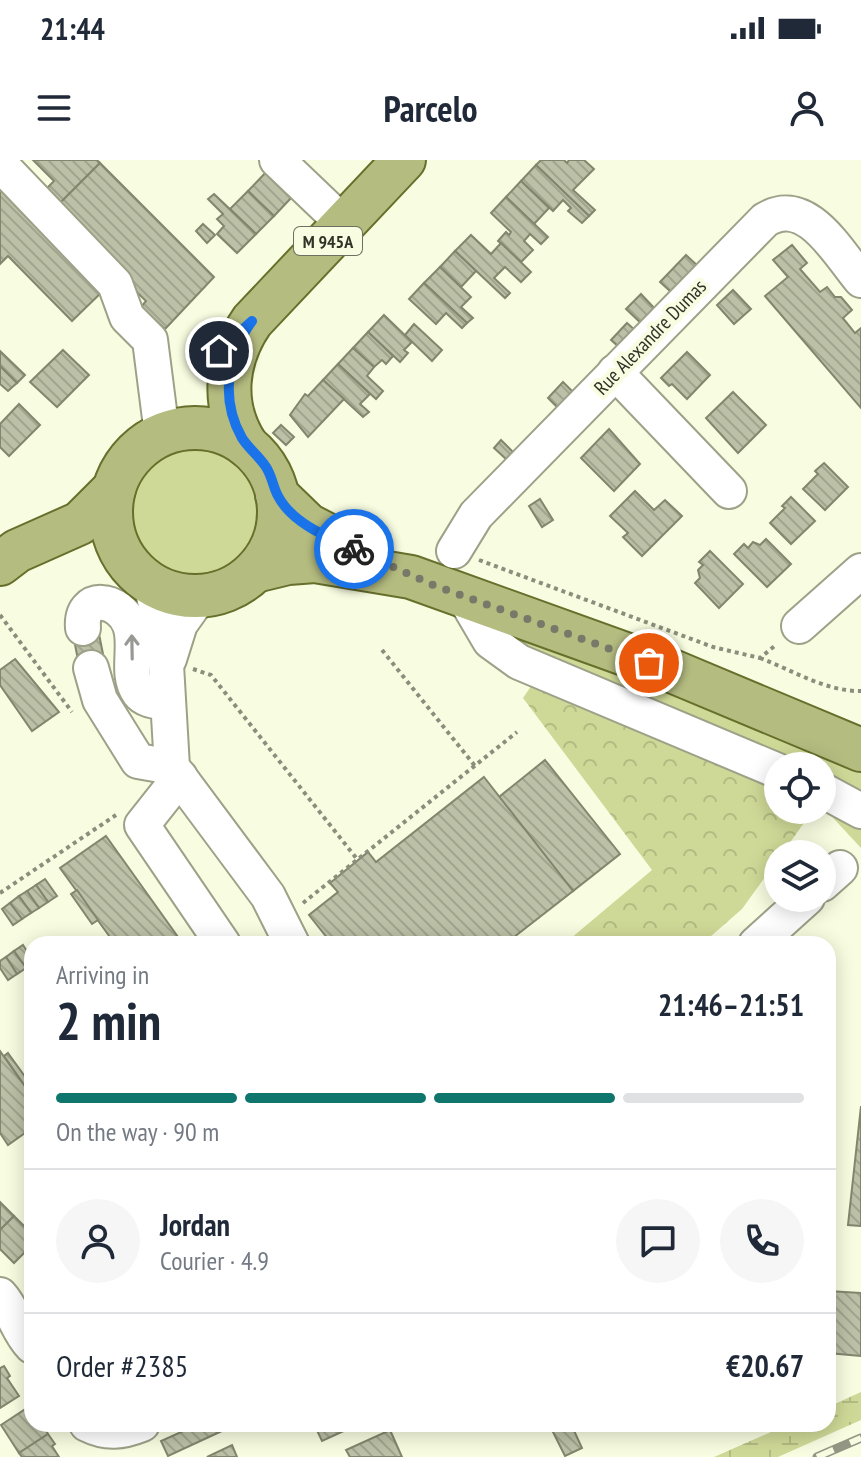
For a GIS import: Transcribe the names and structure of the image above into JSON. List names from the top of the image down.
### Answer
{
  "streets": {
    "main road": ["M 945A"],
    "street": ["Rue Alexandre Dumas"]
  },
  "page": {
    "status": "21:44",
    "header": "Parcelo",
    "heading": ["2 min", "Arriving in", "21:46–21:51"],
    "panel": [
      "Jordan",
      "Courier · 4.9",
      "Order #2385",
      "€20.67"
    ],
    "bar": "On the way · 90 m"
  }
}
